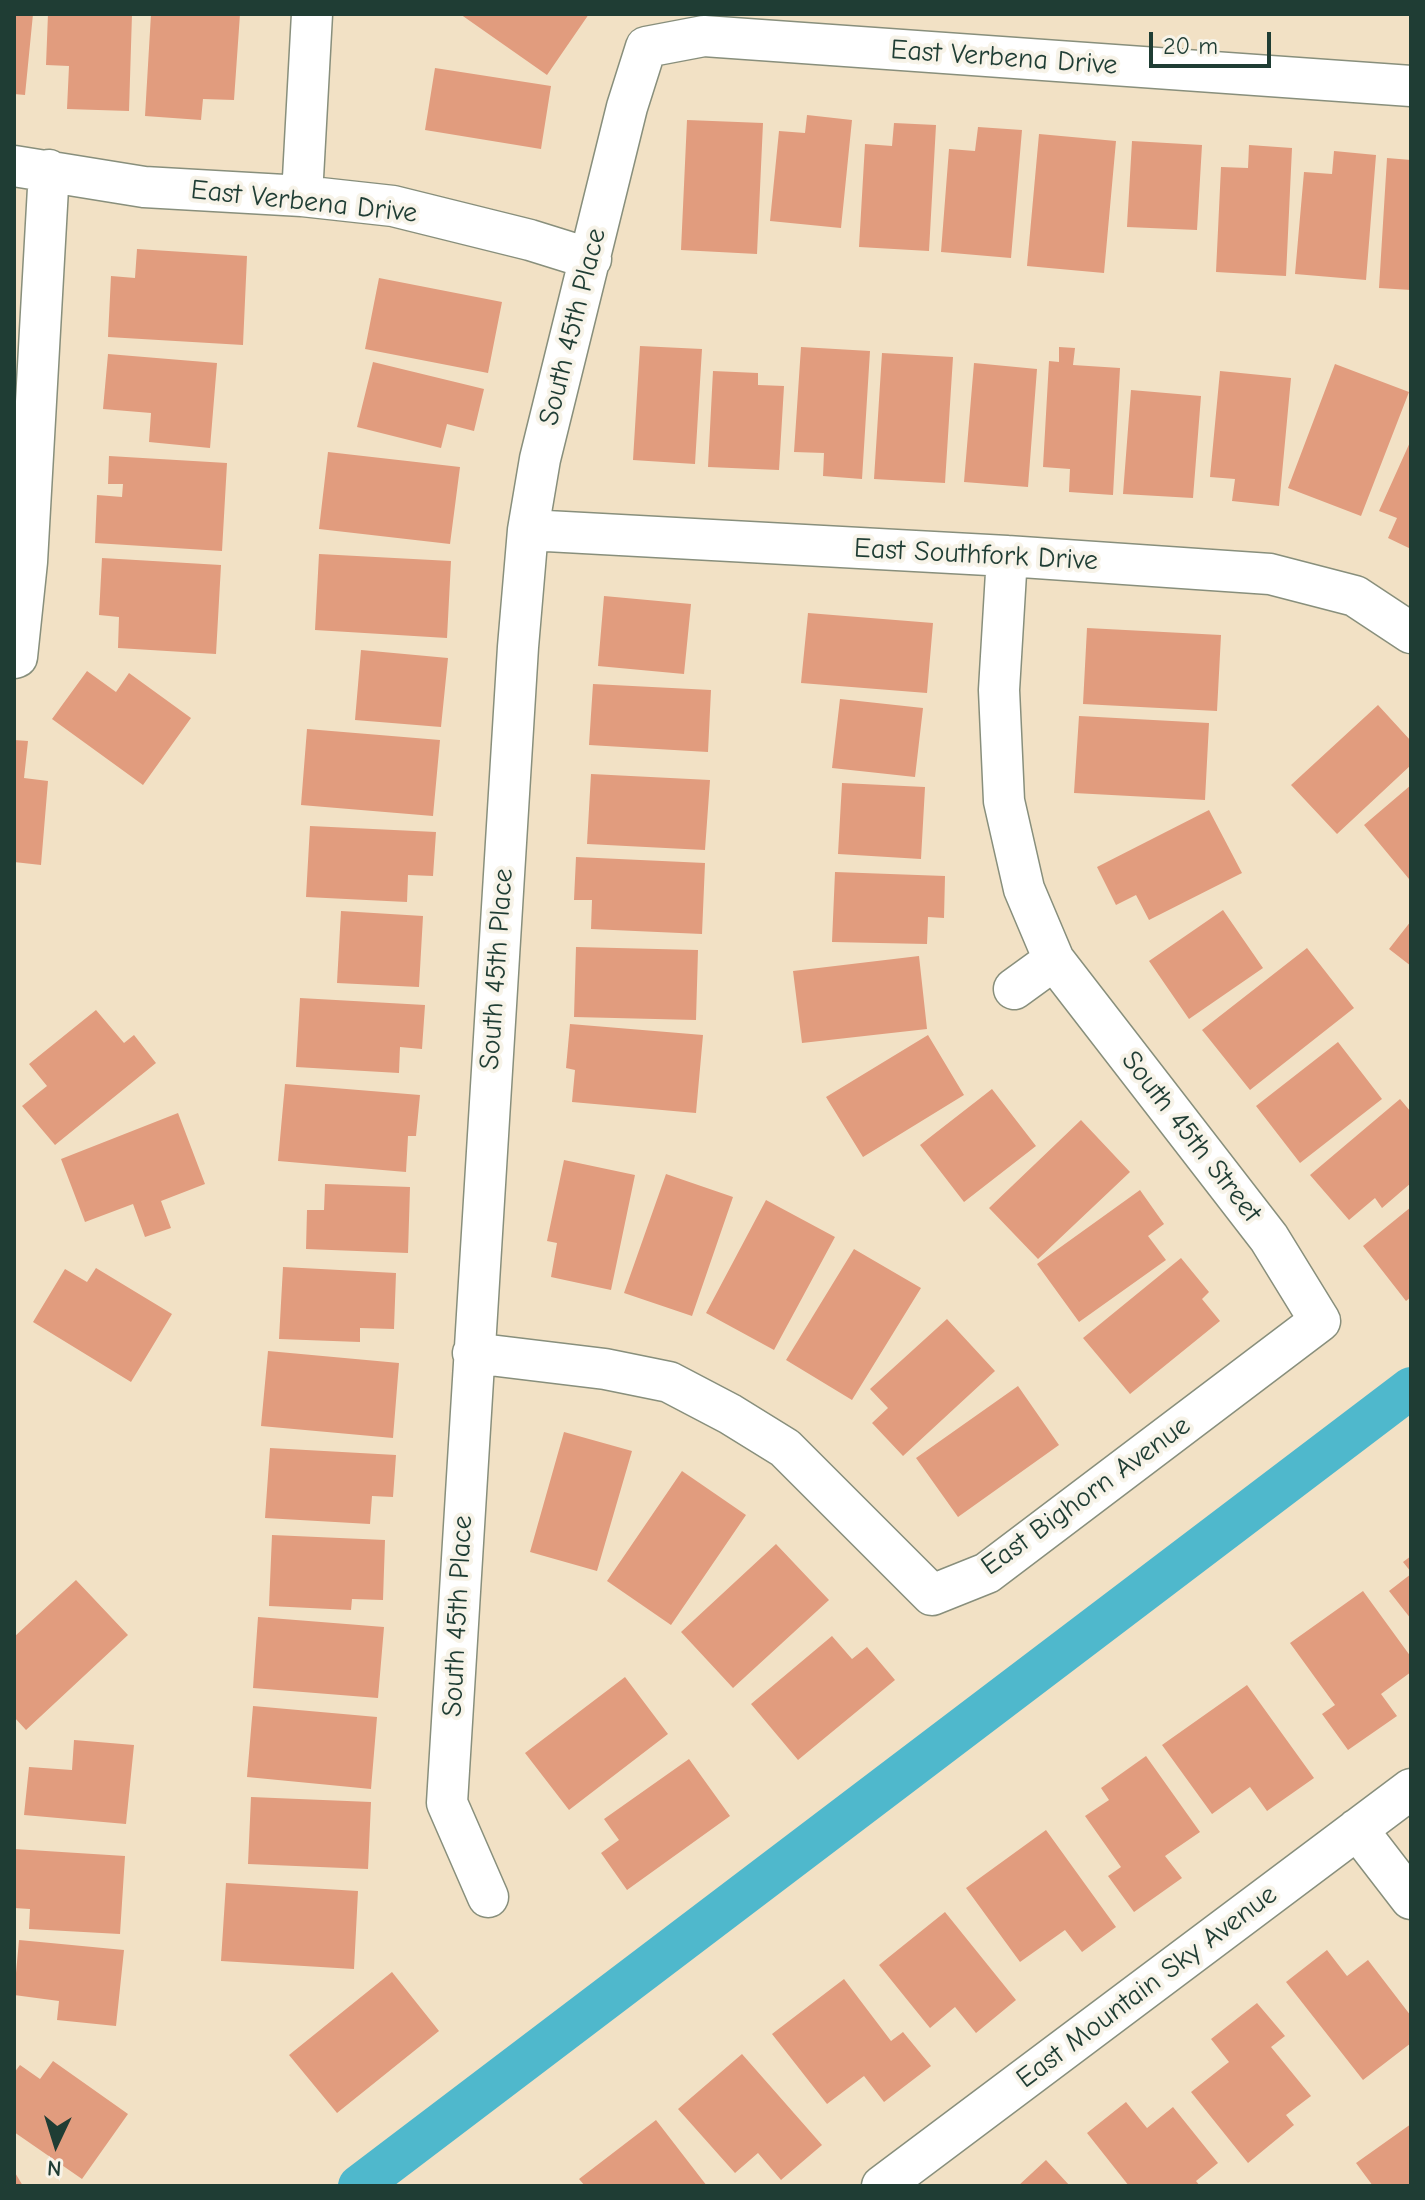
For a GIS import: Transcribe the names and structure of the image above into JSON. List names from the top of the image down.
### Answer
{
  "streets": {
    "street": [
      "East Verbena Drive",
      "South 45th Place",
      "East Southfork Drive",
      "South 45th Street",
      "East Bighorn Avenue",
      "East Mountain Sky Avenue"
    ]
  },
  "crossings": [
    ["East Verbena Drive", "South 45th Place"],
    ["South 45th Place", "East Southfork Drive"],
    ["South 45th Place", "East Bighorn Avenue"],
    ["East Southfork Drive", "South 45th Street"],
    ["South 45th Street", "East Bighorn Avenue"]
  ],
  "scale_bar": "20 m",
  "north": "bottom"
}
